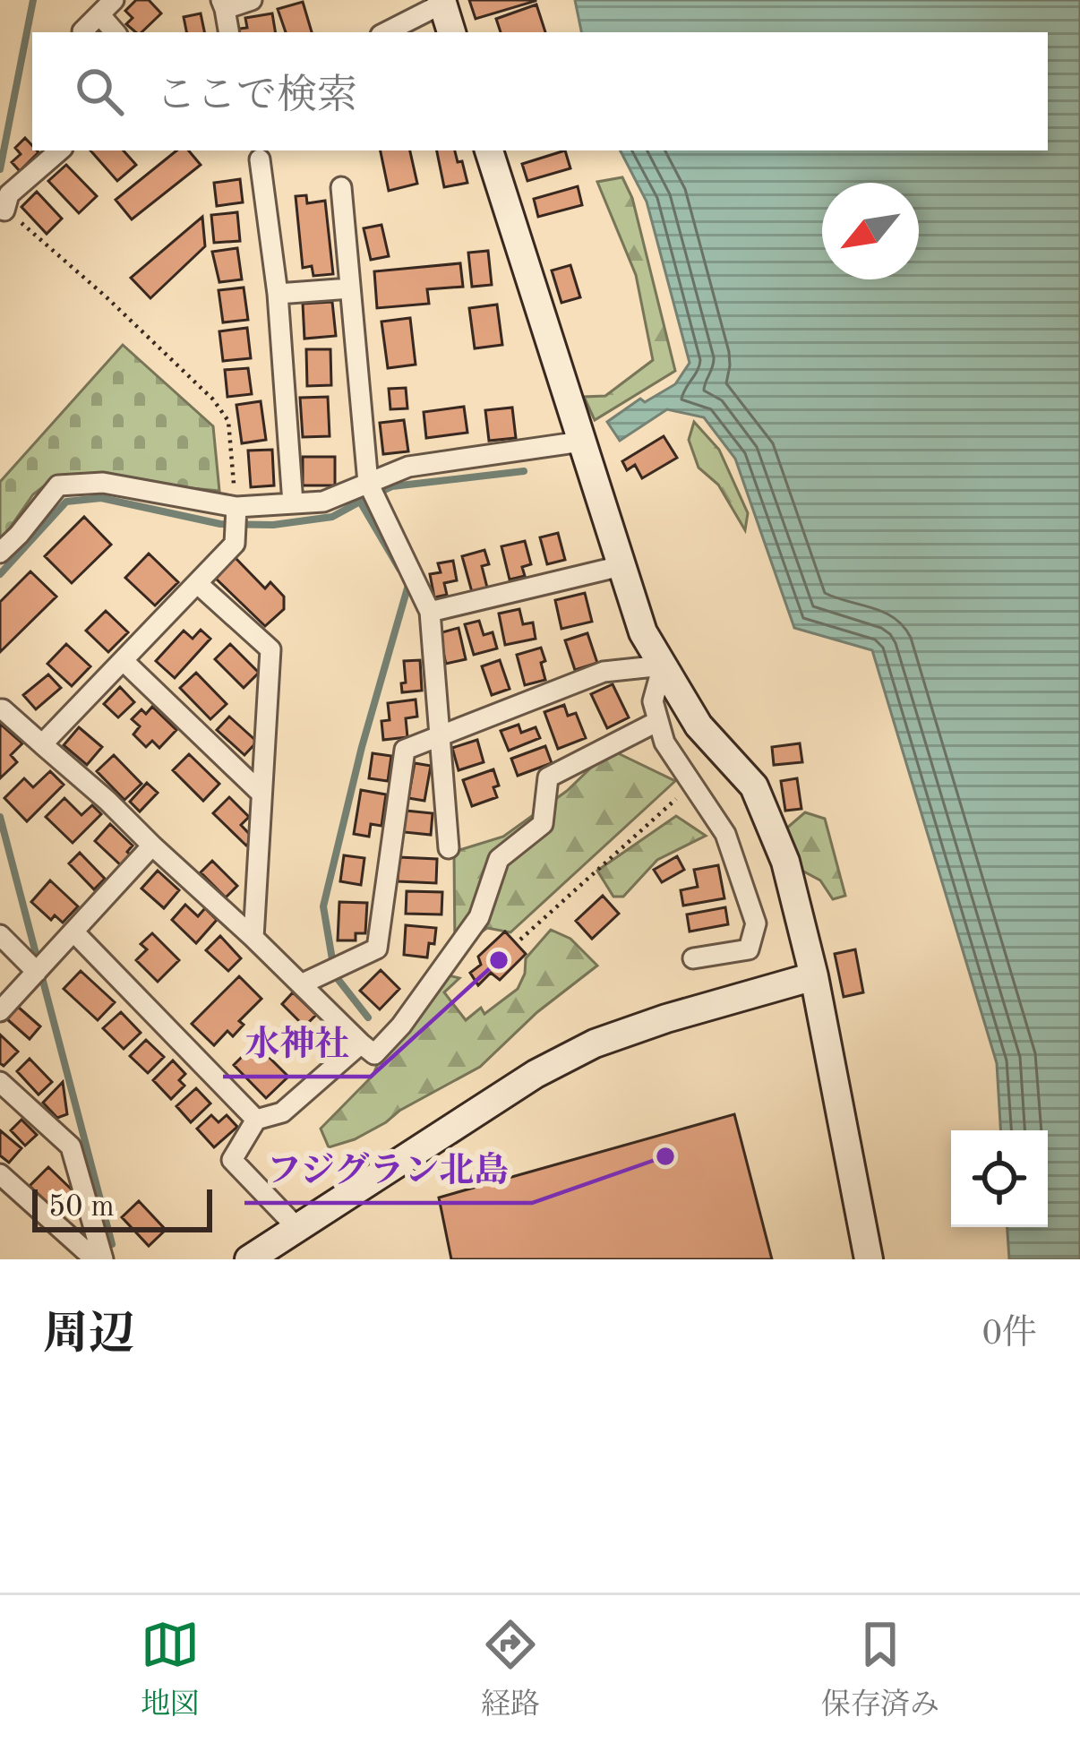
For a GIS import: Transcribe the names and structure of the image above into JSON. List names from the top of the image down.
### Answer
{
  "places": ["水神社", "フジグラン北島"],
  "scale_bar": "50 m",
  "north": "bottom left",
  "page": {
    "search": "ここで検索",
    "scale": "50 m",
    "heading": ["周辺", "0件"],
    "nav": ["地図", "経路", "保存済み"]
  }
}
